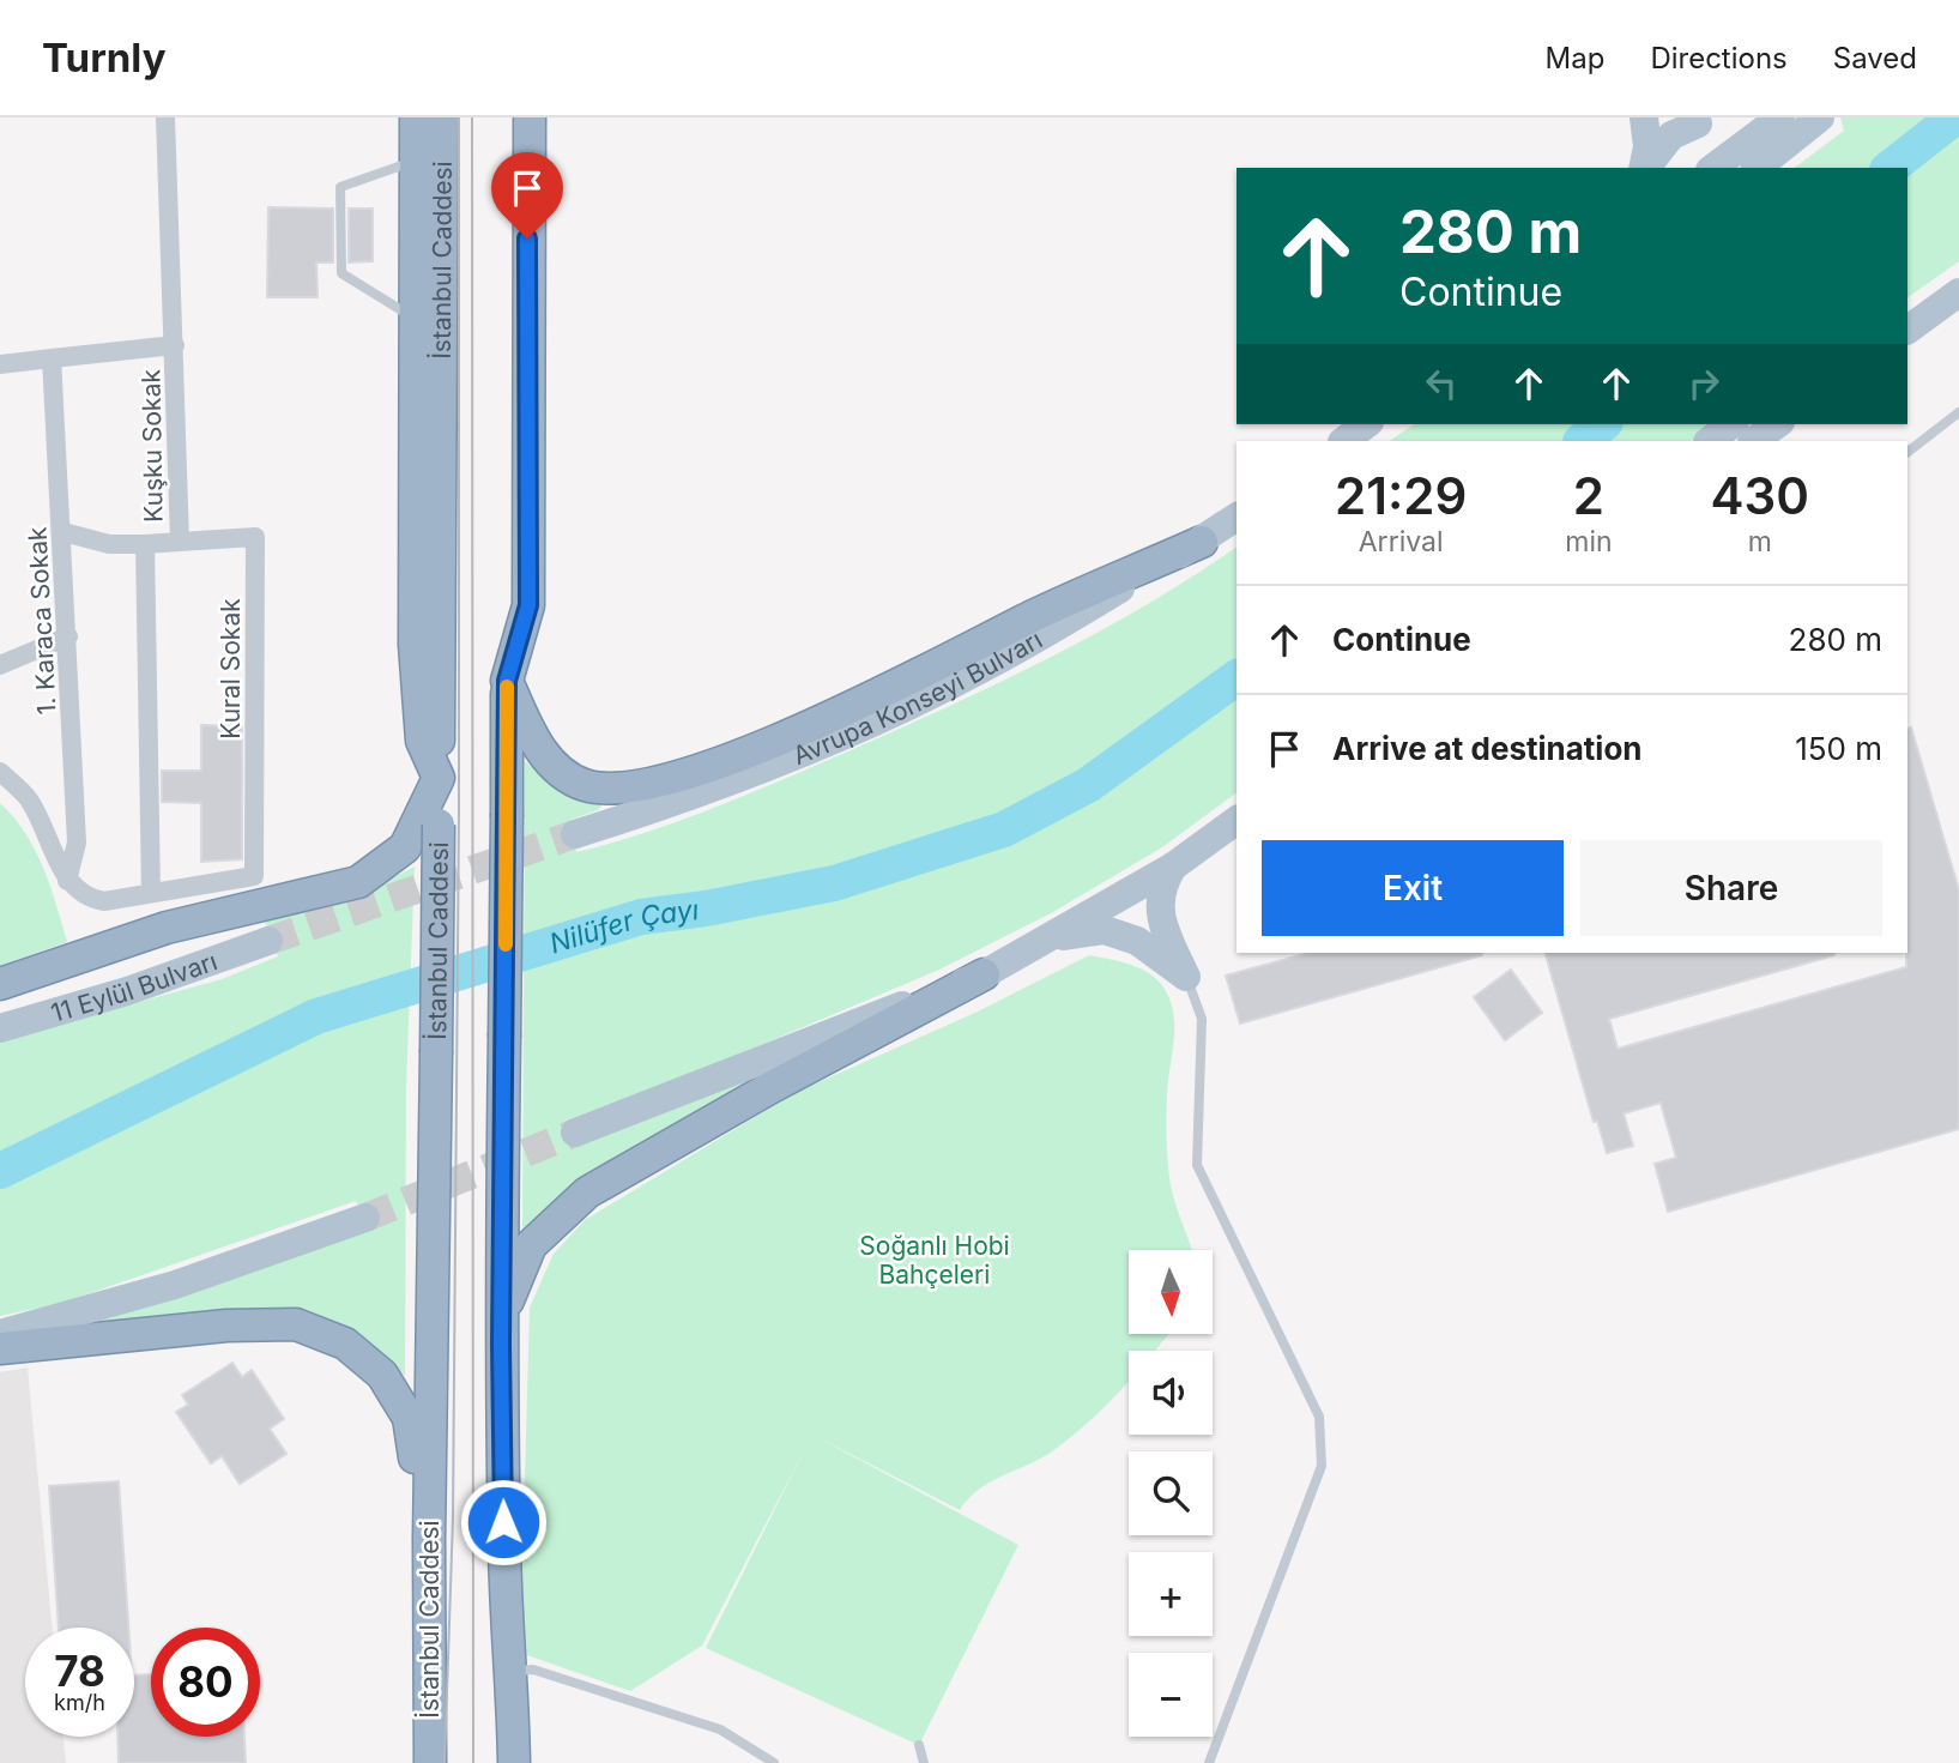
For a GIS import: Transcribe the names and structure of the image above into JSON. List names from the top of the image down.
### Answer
{
  "streets": {
    "highway": ["İstanbul Caddesi"],
    "main road": ["Avrupa Konseyi Bulvarı", "11 Eylül Bulvarı"],
    "street": ["Kuşku Sokak", "1. Karaca Sokak", "Kural Sokak"]
  },
  "crossings": [
    ["Kuşku Sokak", "Kural Sokak"]
  ],
  "water": ["Nilüfer Çayı"],
  "parks": ["Soğanlı Hobi Bahçeleri"],
  "north": "bottom",
  "page": {
    "header": "Turnly",
    "nav": ["Map", "Directions", "Saved"],
    "turn": ["280 m", "Continue"],
    "eta": [
      "21:29",
      "Arrival",
      "2",
      "min",
      "430",
      "m"
    ],
    "list": [
      {
        "name": "Continue",
        "value": "280 m"
      },
      {
        "name": "Arrive at destination",
        "value": "150 m"
      }
    ],
    "buttons": ["Exit", "Share"],
    "map_buttons": ["+", "−"],
    "speed": "78 km/h",
    "limit": "80"
  }
}
